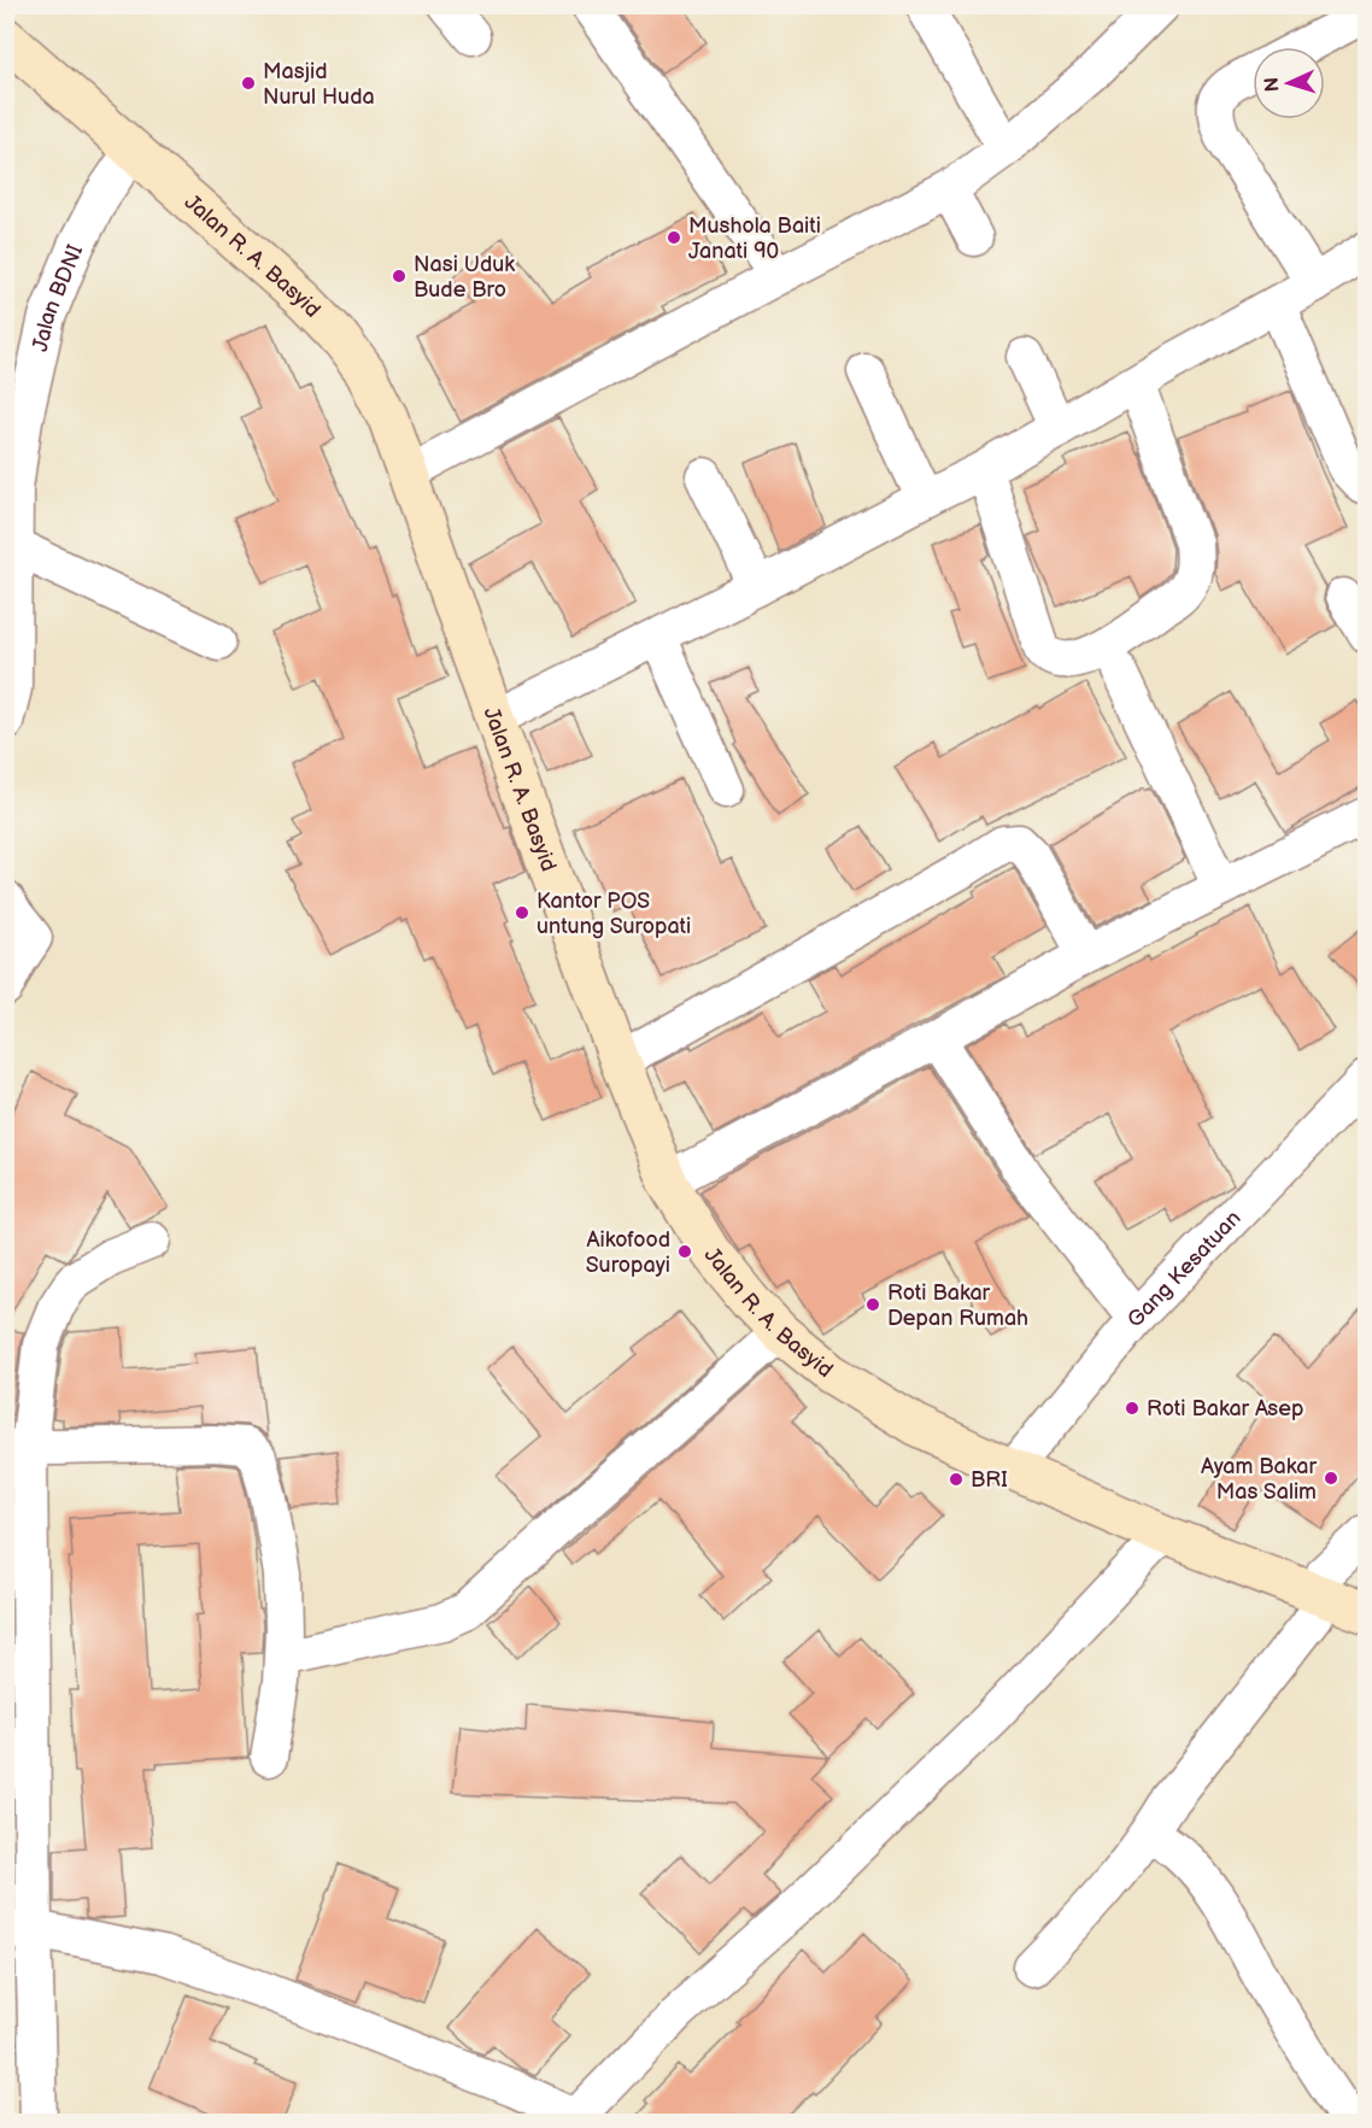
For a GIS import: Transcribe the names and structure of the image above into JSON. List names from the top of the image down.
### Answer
{
  "streets": {
    "main road": ["Jalan R. A. Basyid"],
    "street": ["Jalan BDNI", "Gang Kesatuan"]
  },
  "crossings": [
    ["Jalan R. A. Basyid", "Jalan BDNI"],
    ["Jalan R. A. Basyid", "Gang Kesatuan"]
  ],
  "places": [
    "Masjid Nurul Huda",
    "Mushola Baiti Janati 90",
    "Nasi Uduk Bude Bro",
    "Kantor POS untung Suropati",
    "Aikofood Suropayi",
    "Roti Bakar Depan Rumah",
    "Roti Bakar Asep",
    "Ayam Bakar Mas Salim",
    "BRI"
  ],
  "north": "left"
}
